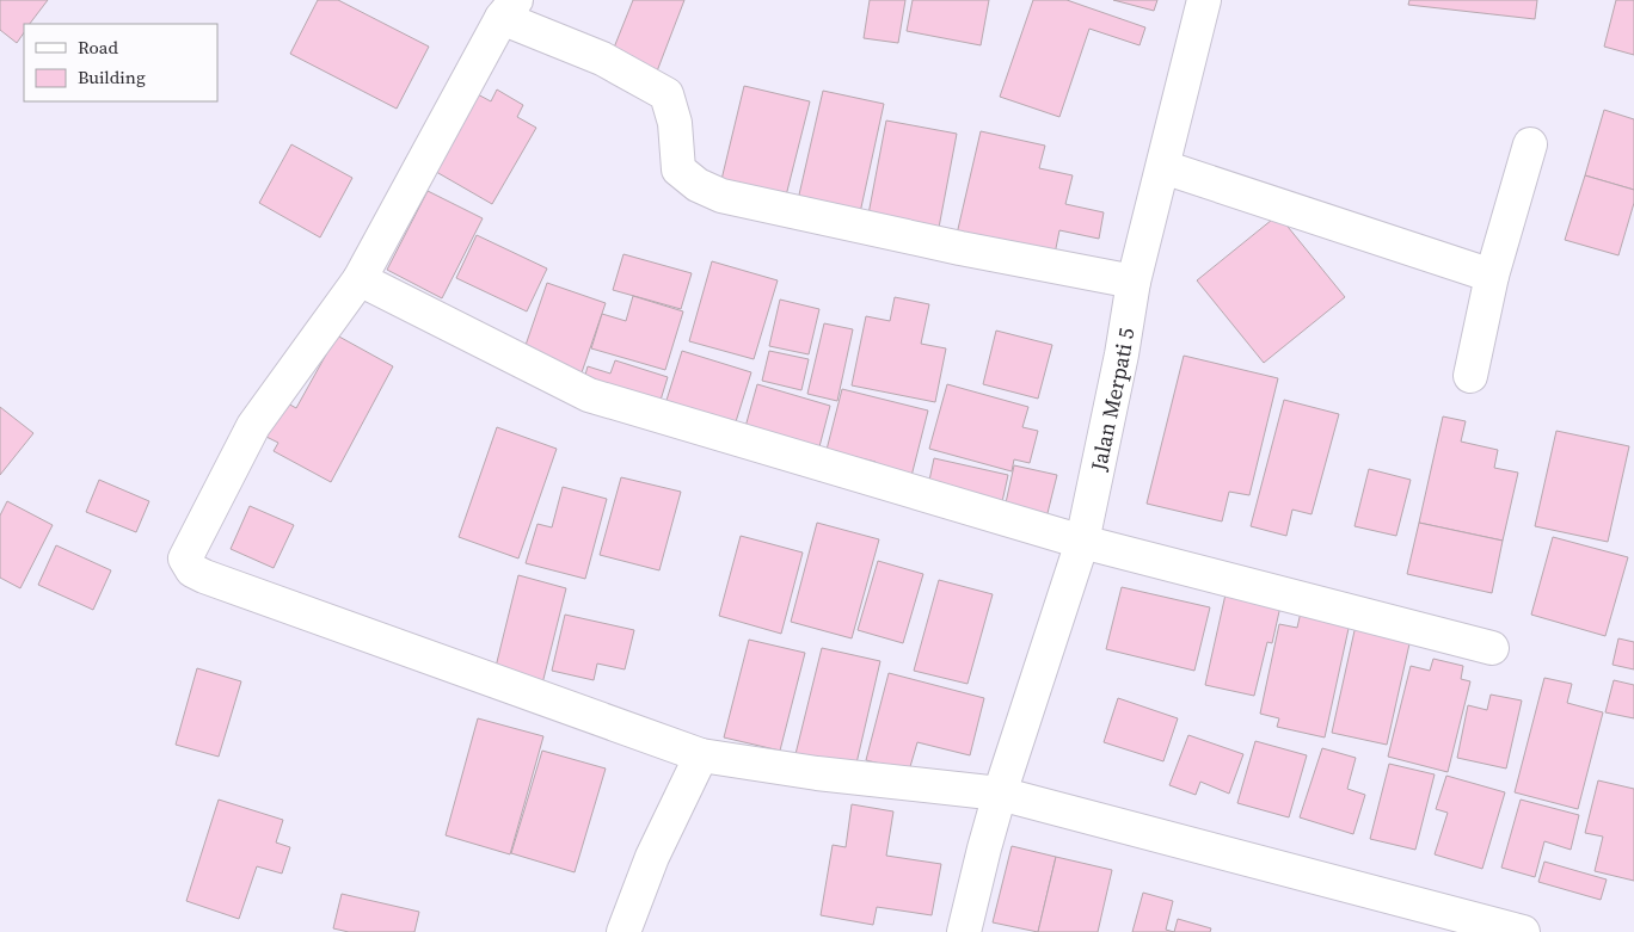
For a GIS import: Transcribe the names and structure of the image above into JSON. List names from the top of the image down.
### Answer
{
  "streets": {
    "street": ["Jalan Merpati 5"]
  },
  "legend": ["Road", "Building"]
}
